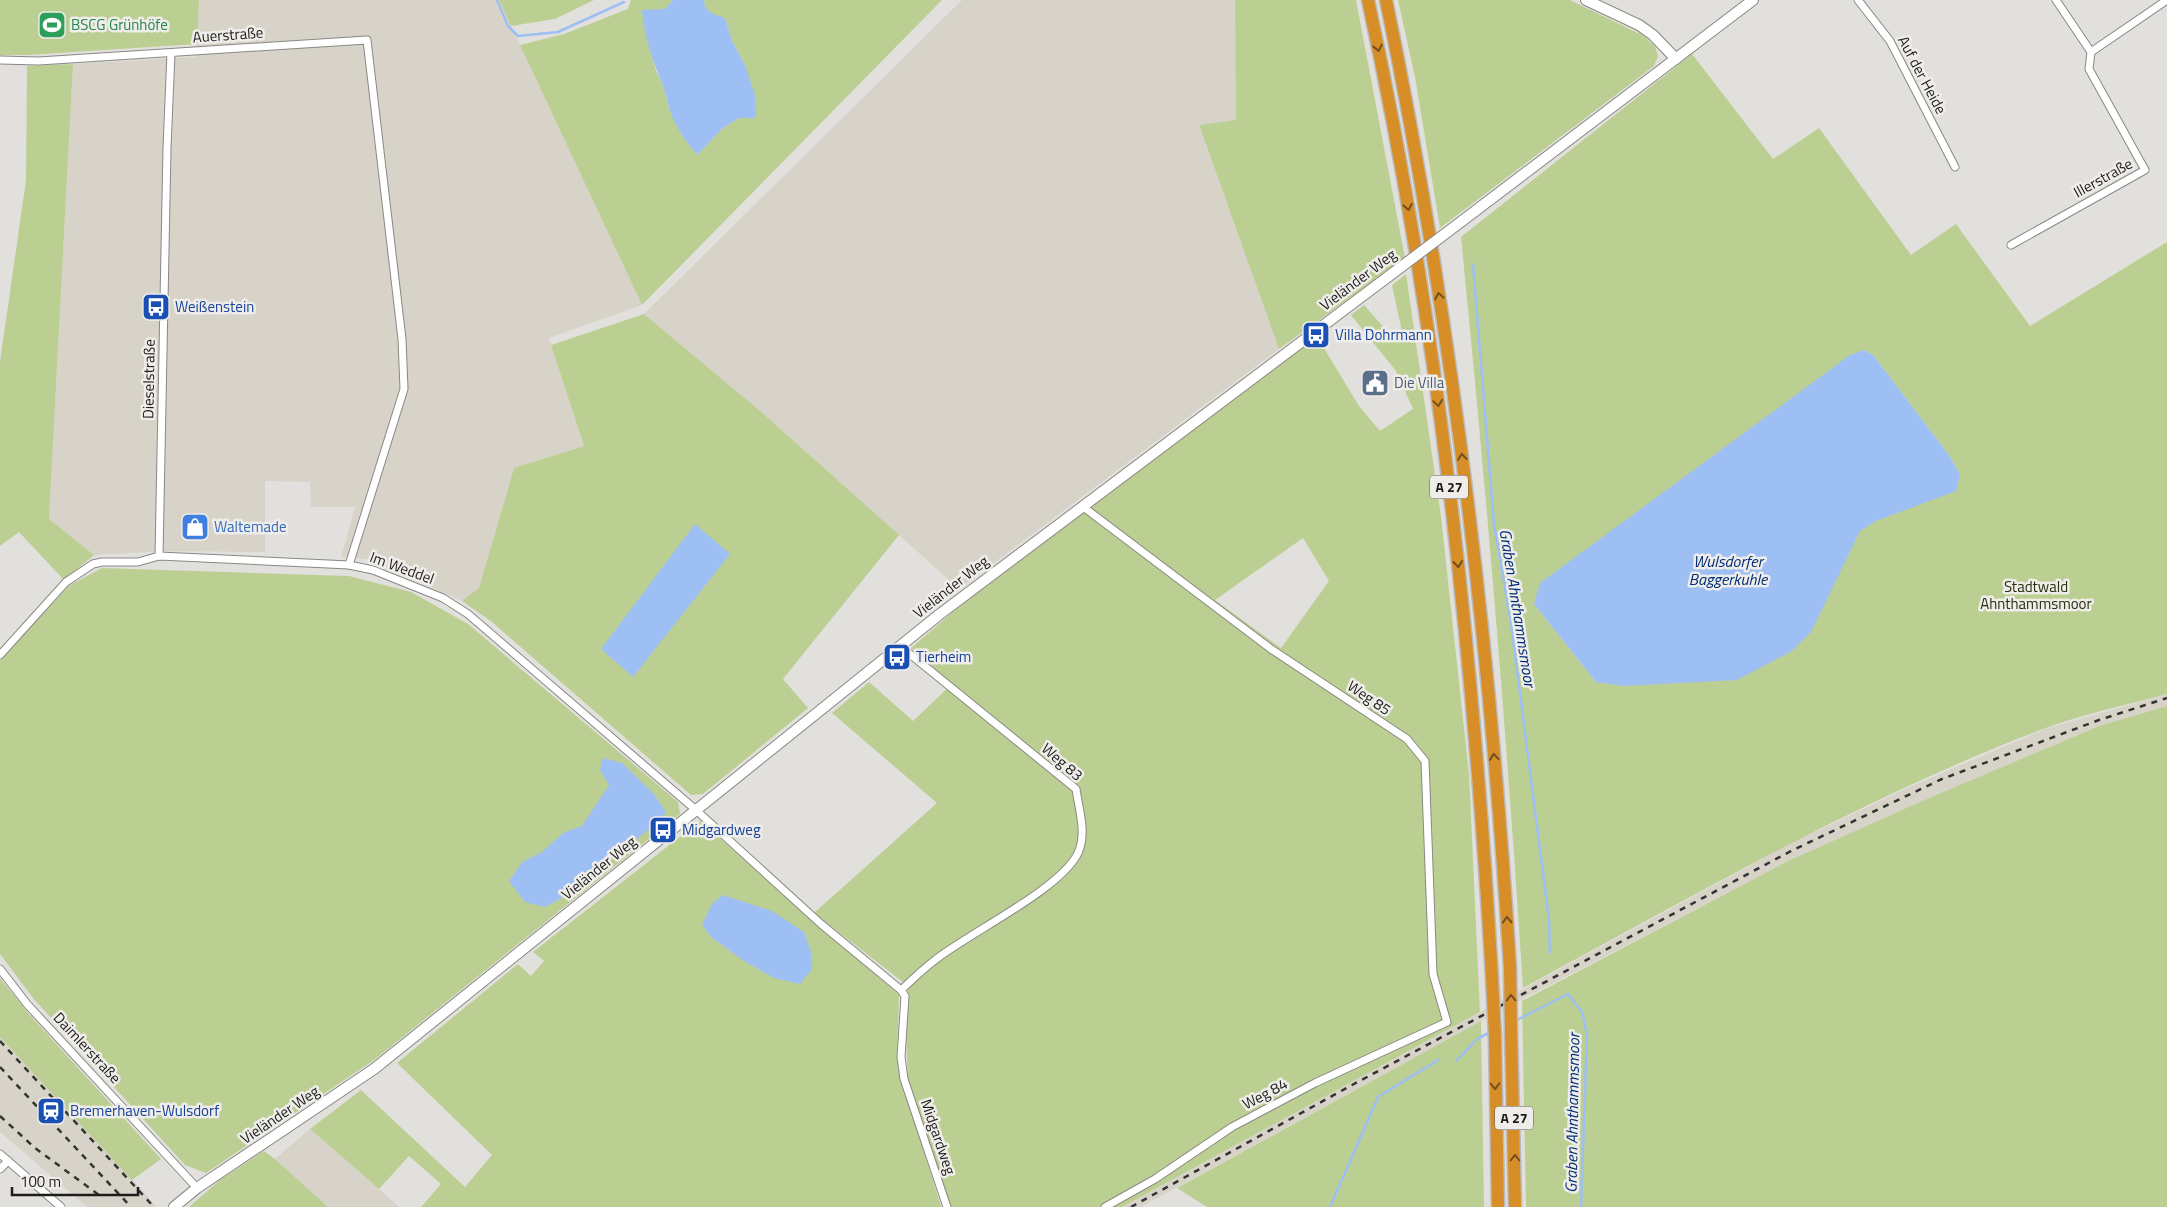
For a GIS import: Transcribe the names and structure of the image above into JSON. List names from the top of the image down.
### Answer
{
  "streets": {
    "highway": ["A 27"],
    "street": [
      "Auerstraße",
      "Auf der Heide",
      "Illerstraße",
      "Vieländer Weg",
      "Dieselstraße",
      "Im Weddel",
      "Weg 85",
      "Weg 83",
      "Daimlerstraße",
      "Weg 84",
      "Midgardweg"
    ]
  },
  "crossings": [
    ["Auerstraße", "Dieselstraße"],
    ["Auerstraße", "Im Weddel"],
    ["Vieländer Weg", "Im Weddel"],
    ["Vieländer Weg", "Weg 85"],
    ["Vieländer Weg", "Weg 83"],
    ["Vieländer Weg", "Daimlerstraße"],
    ["Dieselstraße", "Im Weddel"],
    ["Weg 85", "Weg 84"],
    ["Weg 83", "Midgardweg"]
  ],
  "water": ["Wulsdorfer Baggerkuhle", "Graben Ahnthammsmoor"],
  "parks": ["Stadtwald Ahnthammsmoor"],
  "places": {
    "sports": ["BSCG Grünhöfe"],
    "bus stop": [
      "Weißenstein",
      "Villa Dohrmann",
      "Tierheim",
      "Midgardweg"
    ],
    "public building": ["Die Villa"],
    "shop": ["Waltemade"],
    "station": ["Bremerhaven-Wulsdorf"]
  },
  "scale_bar": "100 m"
}
